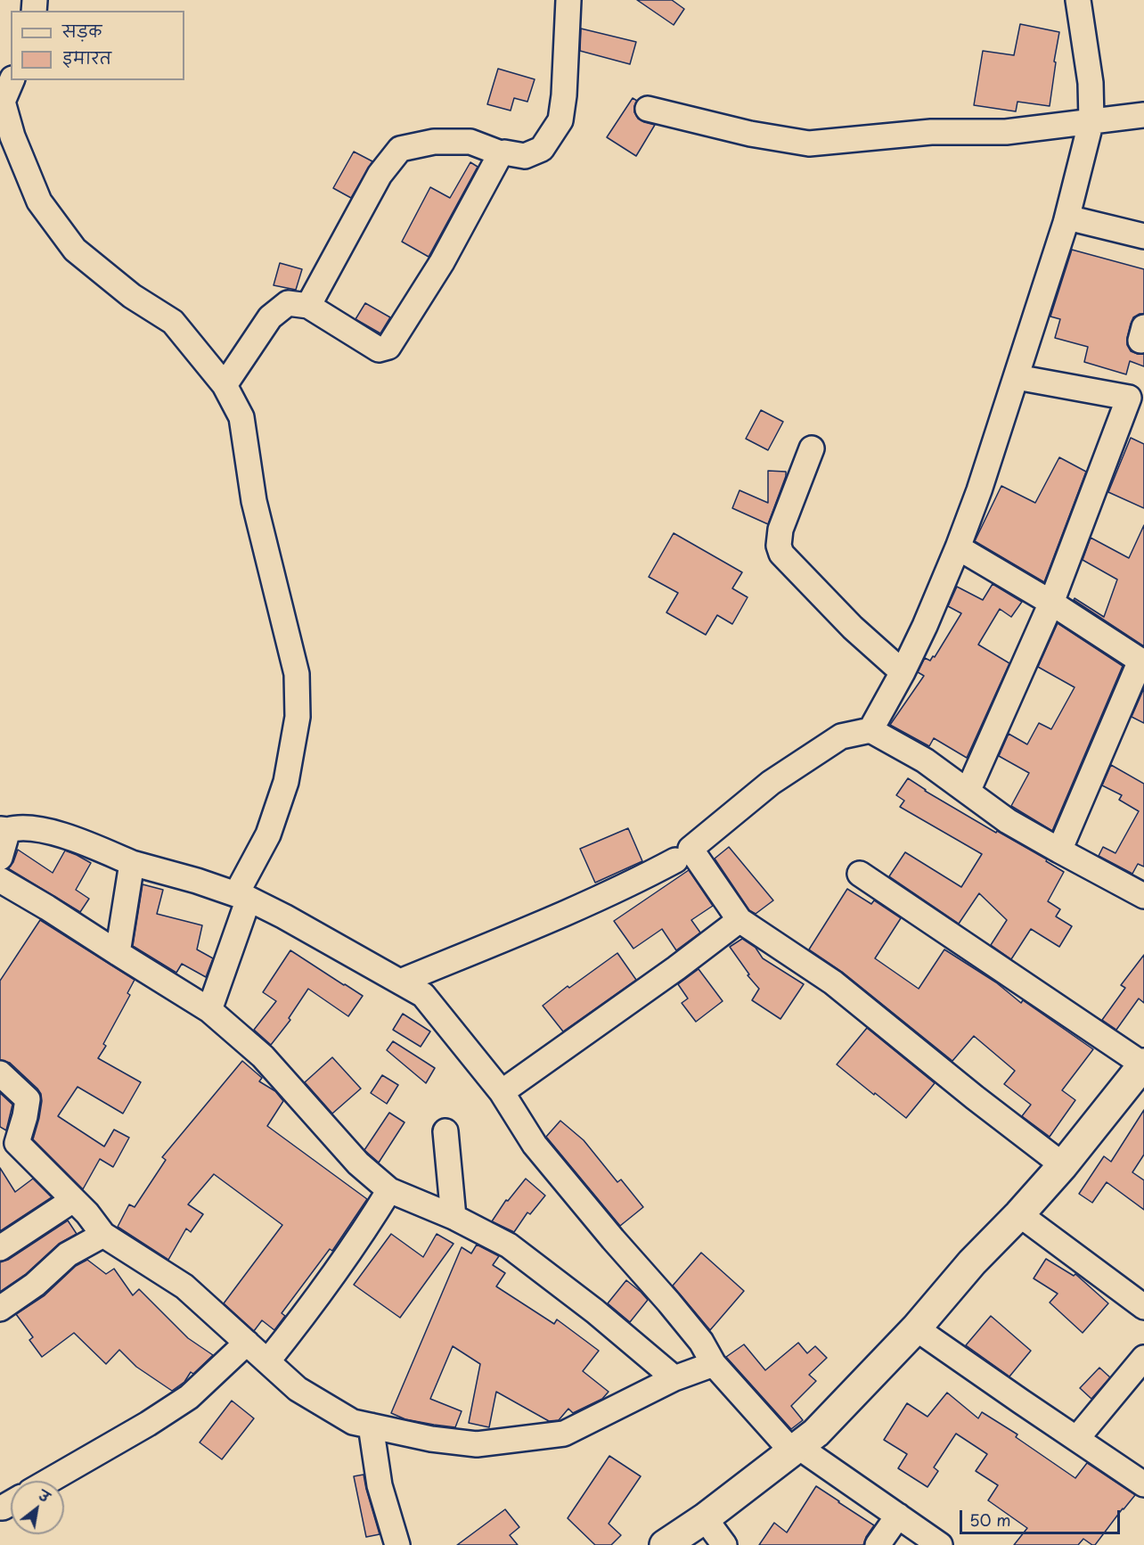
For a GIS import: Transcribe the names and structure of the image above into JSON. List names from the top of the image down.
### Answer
{
  "legend": ["सड़क", "इमारत"],
  "scale_bar": "50 m",
  "north": "top right"
}
